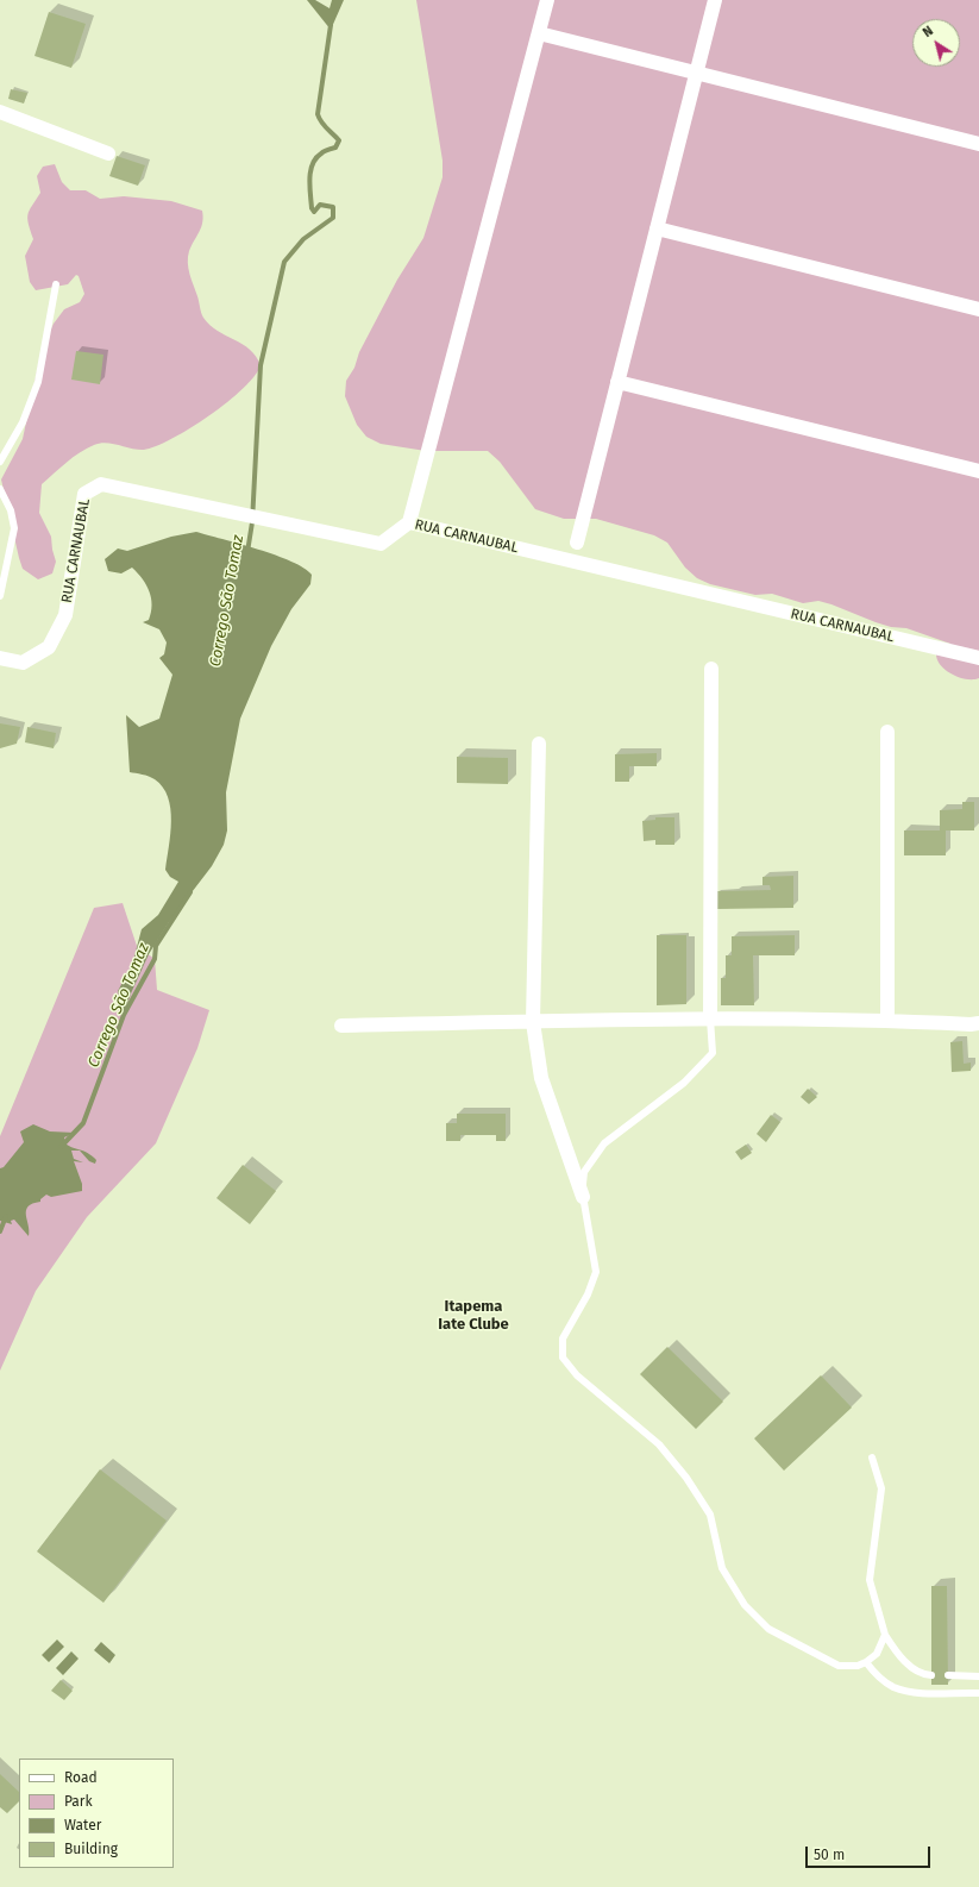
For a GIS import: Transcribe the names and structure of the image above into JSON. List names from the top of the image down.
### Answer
{
  "streets": {
    "street": ["RUA CARNAUBAL"]
  },
  "districts": ["Itapema Iate Clube"],
  "water": ["Corrego São Tomaz"],
  "legend": [
    "Road",
    "Park",
    "Water",
    "Building"
  ],
  "scale_bar": "50 m",
  "north": "top left"
}
